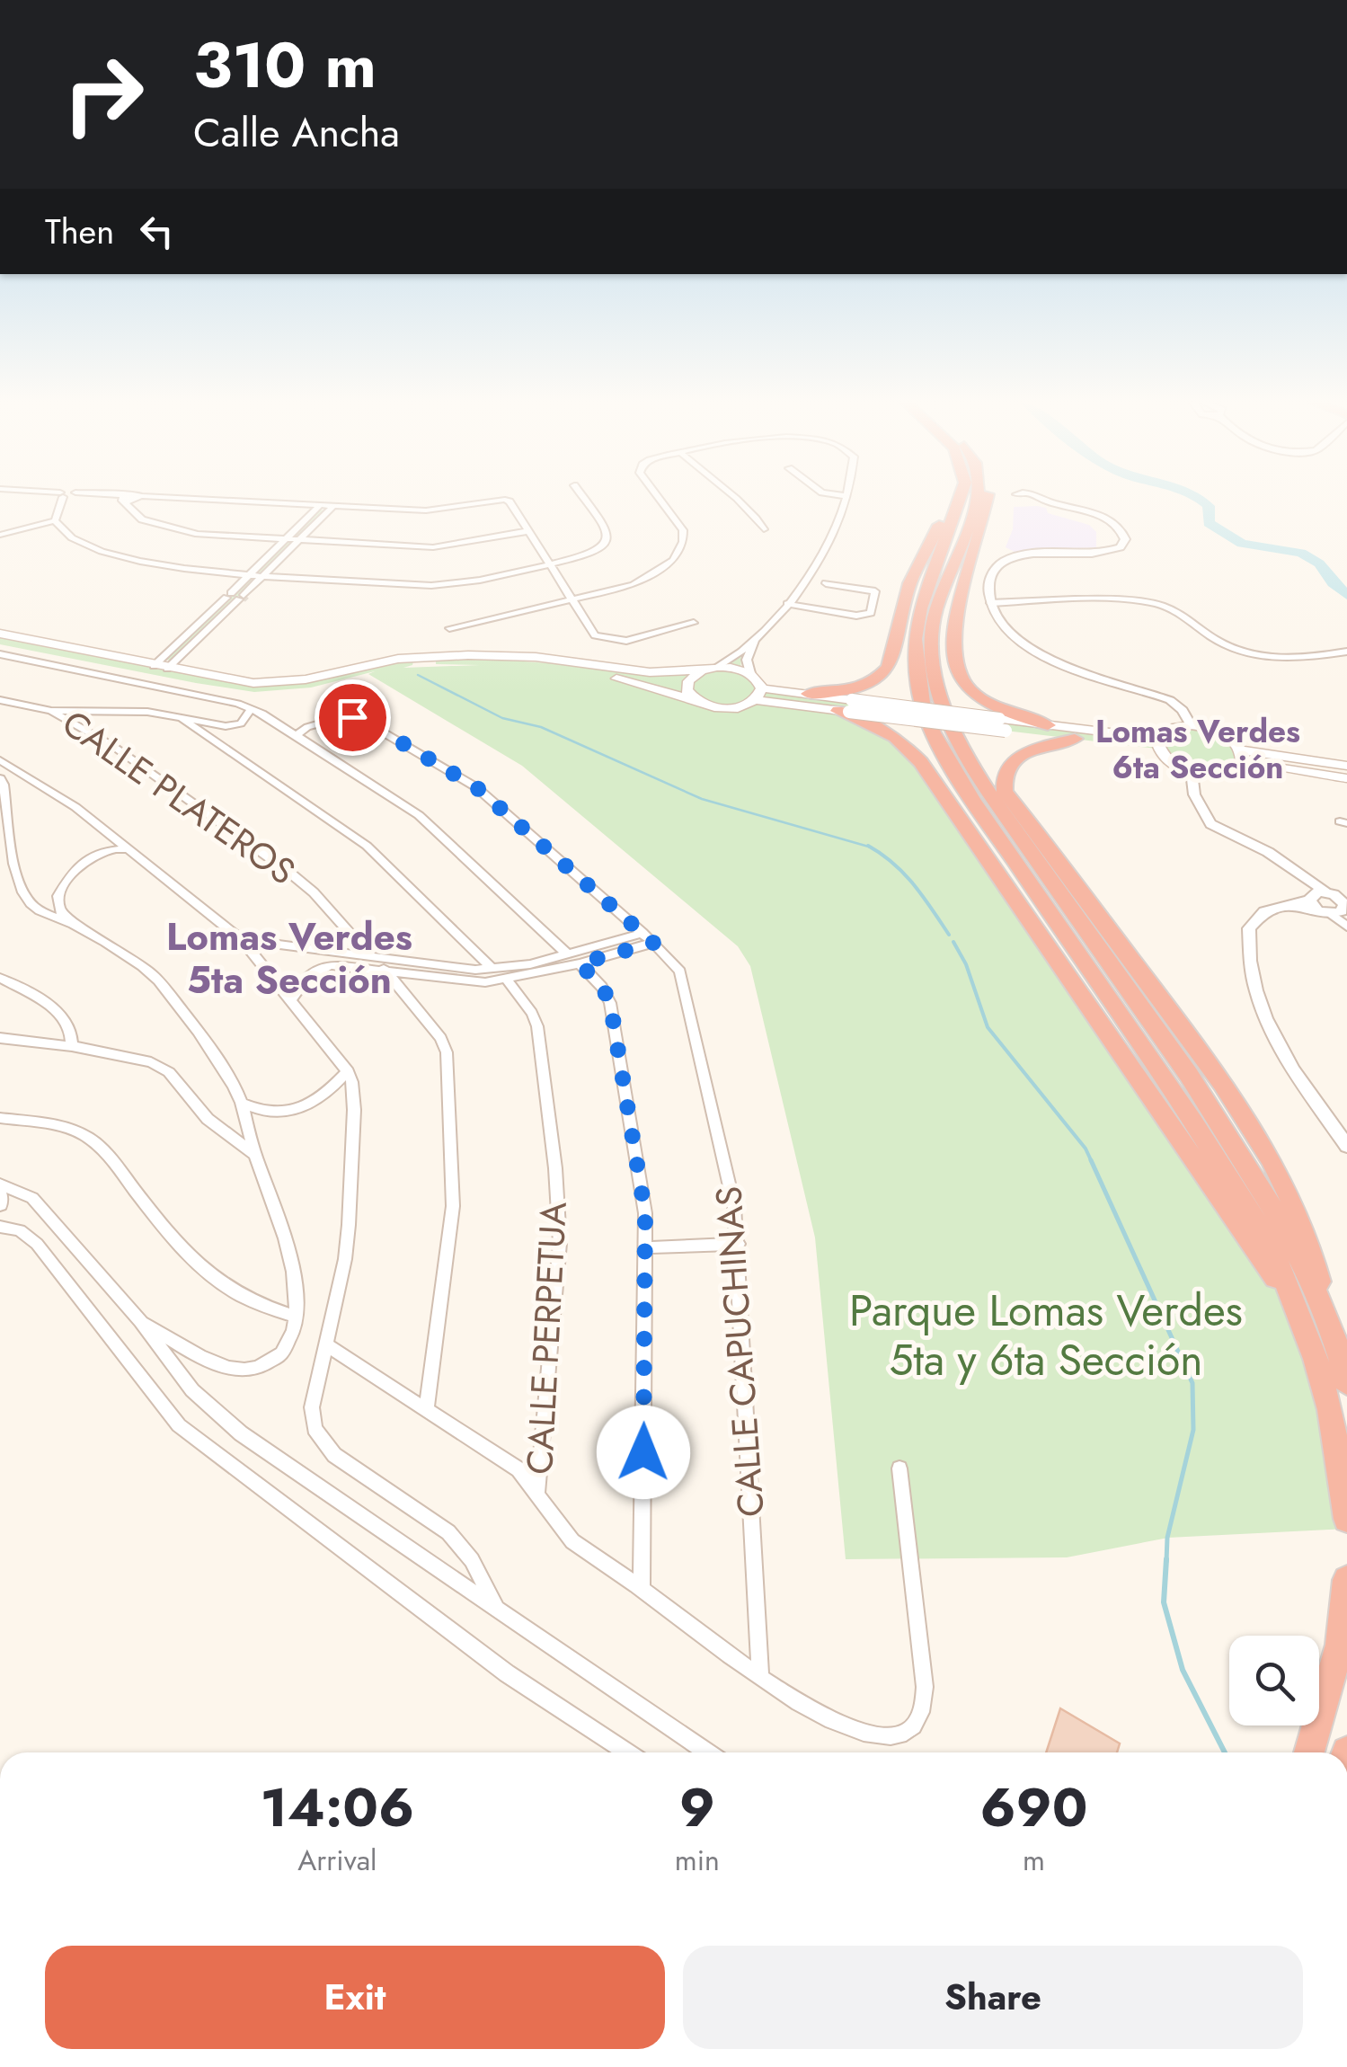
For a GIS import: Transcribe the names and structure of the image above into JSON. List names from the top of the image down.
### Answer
{
  "streets": {
    "street": ["CALLE PLATEROS", "CALLE PERPETUA", "CALLE CAPUCHINAS"]
  },
  "districts": ["Lomas Verdes 6ta Sección", "Lomas Verdes 5ta Sección"],
  "parks": ["Parque Lomas Verdes 5ta y 6ta Sección"],
  "page": {
    "turn": ["310 m", "Calle Ancha"],
    "then": "Then",
    "eta": [
      "14:06",
      "Arrival",
      "9",
      "min",
      "690",
      "m"
    ],
    "buttons": ["Exit", "Share"]
  }
}
